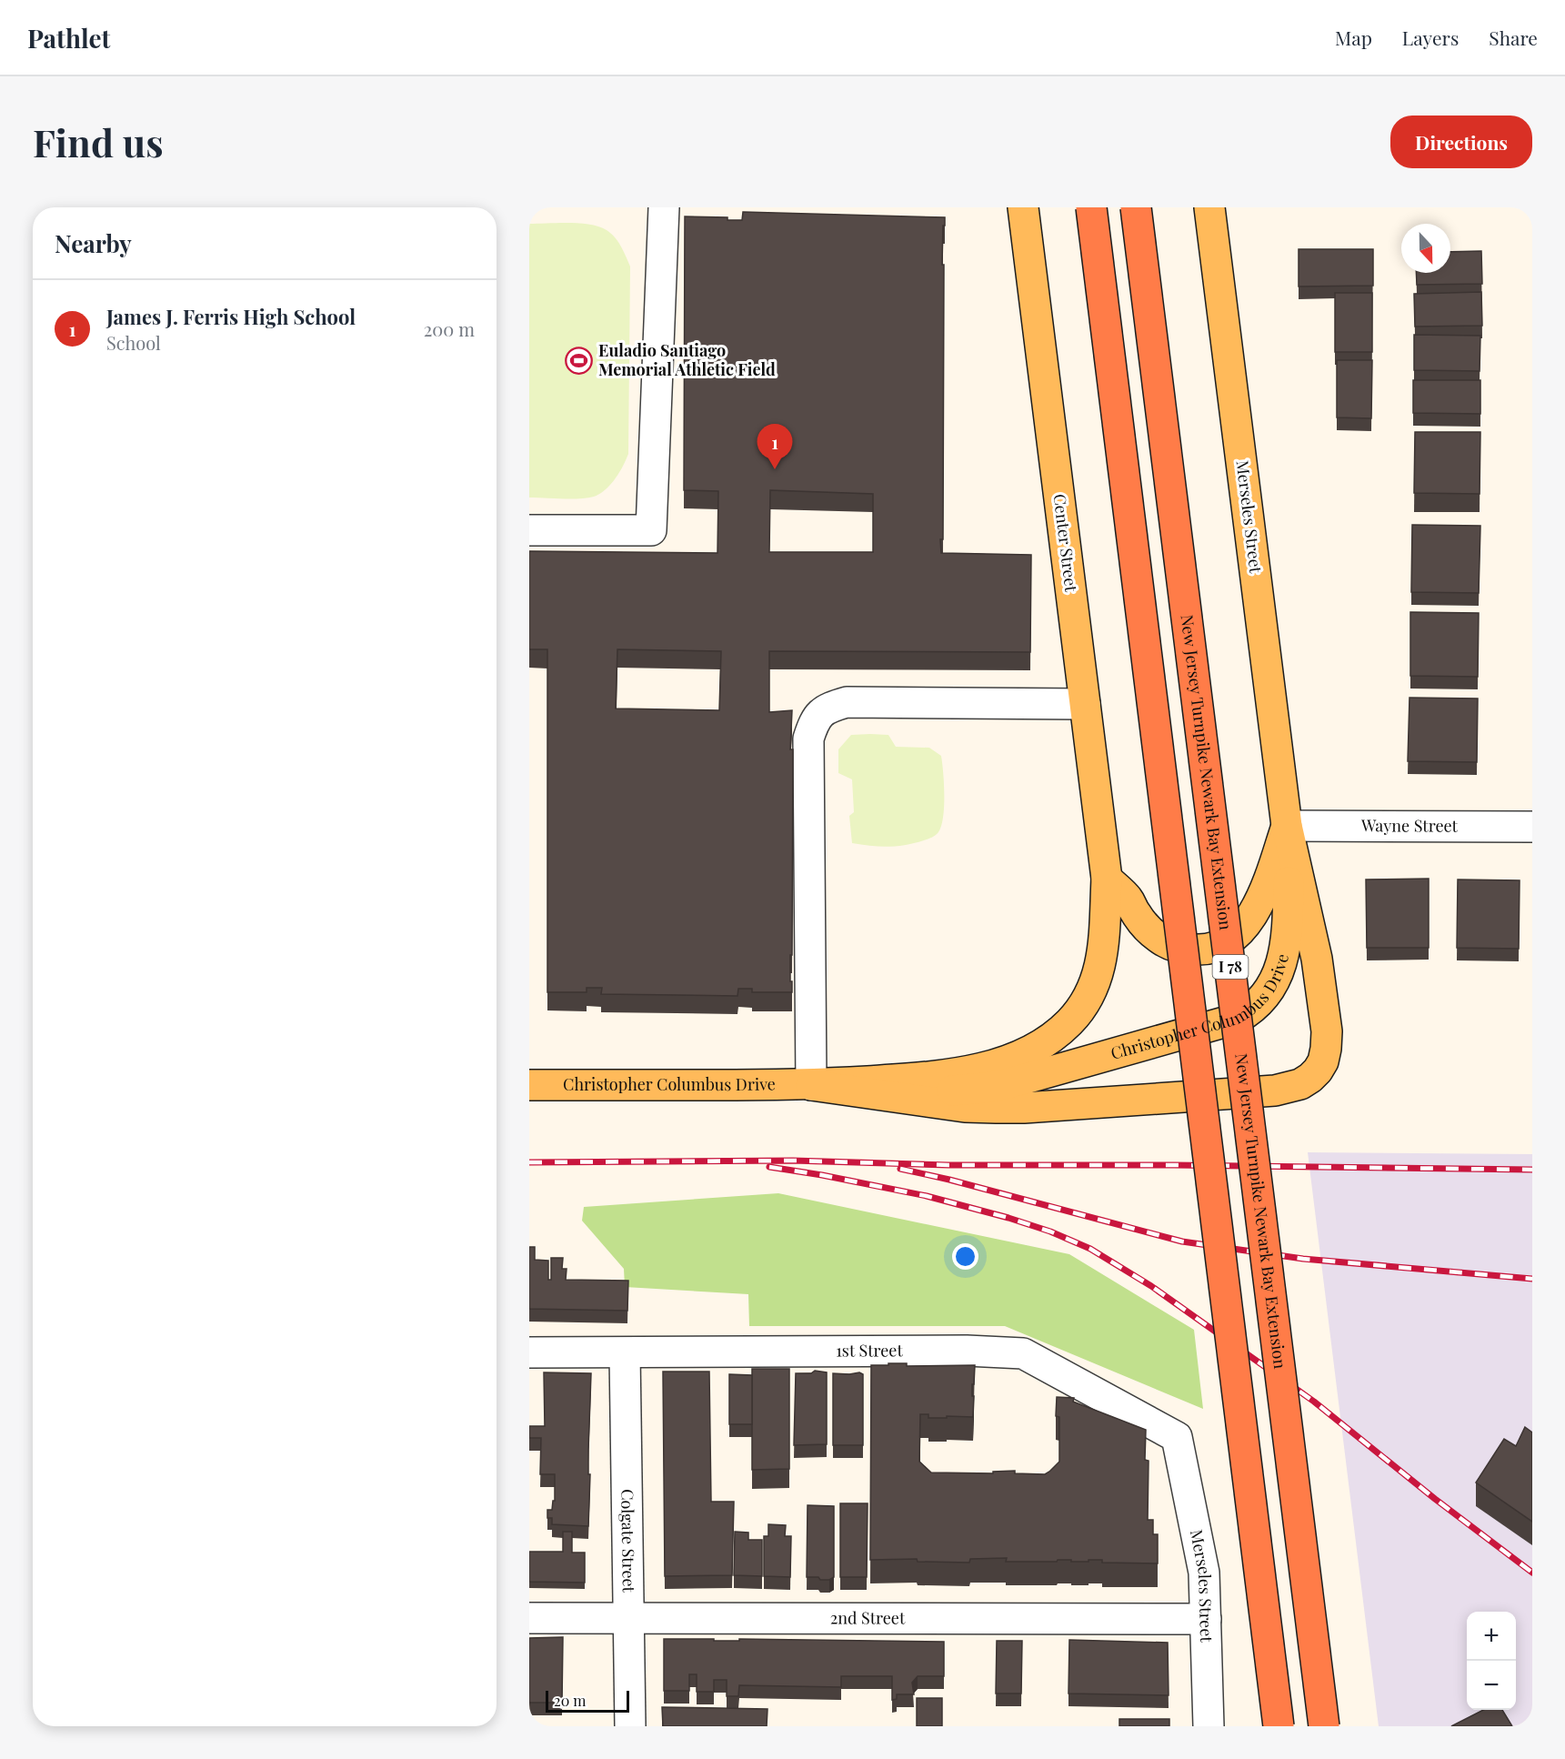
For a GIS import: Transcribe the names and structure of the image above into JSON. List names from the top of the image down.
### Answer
{
  "streets": {
    "highway": ["New Jersey Turnpike Newark Bay Extension", "I 78"],
    "main road": ["Merseles Street", "Center Street", "Christopher Columbus Drive"],
    "street": [
      "Wayne Street",
      "1st Street",
      "Colgate Street",
      "2nd Street"
    ]
  },
  "crossings": [
    ["Merseles Street", "Wayne Street"],
    ["Merseles Street", "Christopher Columbus Drive"],
    ["Merseles Street", "1st Street"],
    ["Merseles Street", "2nd Street"],
    ["Center Street", "Christopher Columbus Drive"],
    ["Wayne Street", "Christopher Columbus Drive"],
    ["1st Street", "Colgate Street"],
    ["Colgate Street", "2nd Street"]
  ],
  "places": {
    "sports": ["Euladio Santiago Memorial Athletic Field"]
  },
  "scale_bar": "20 m",
  "north": "bottom",
  "page": {
    "header": "Pathlet",
    "nav": ["Map", "Layers", "Share"],
    "buttons": "Directions",
    "title": "Find us",
    "heading": "Nearby",
    "list": [
      {
        "mark": "1",
        "name": "James J. Ferris High School",
        "note": "School",
        "value": "200 m"
      }
    ],
    "pins": "1",
    "map_buttons": ["+", "−"],
    "scale": "20 m"
  }
}
